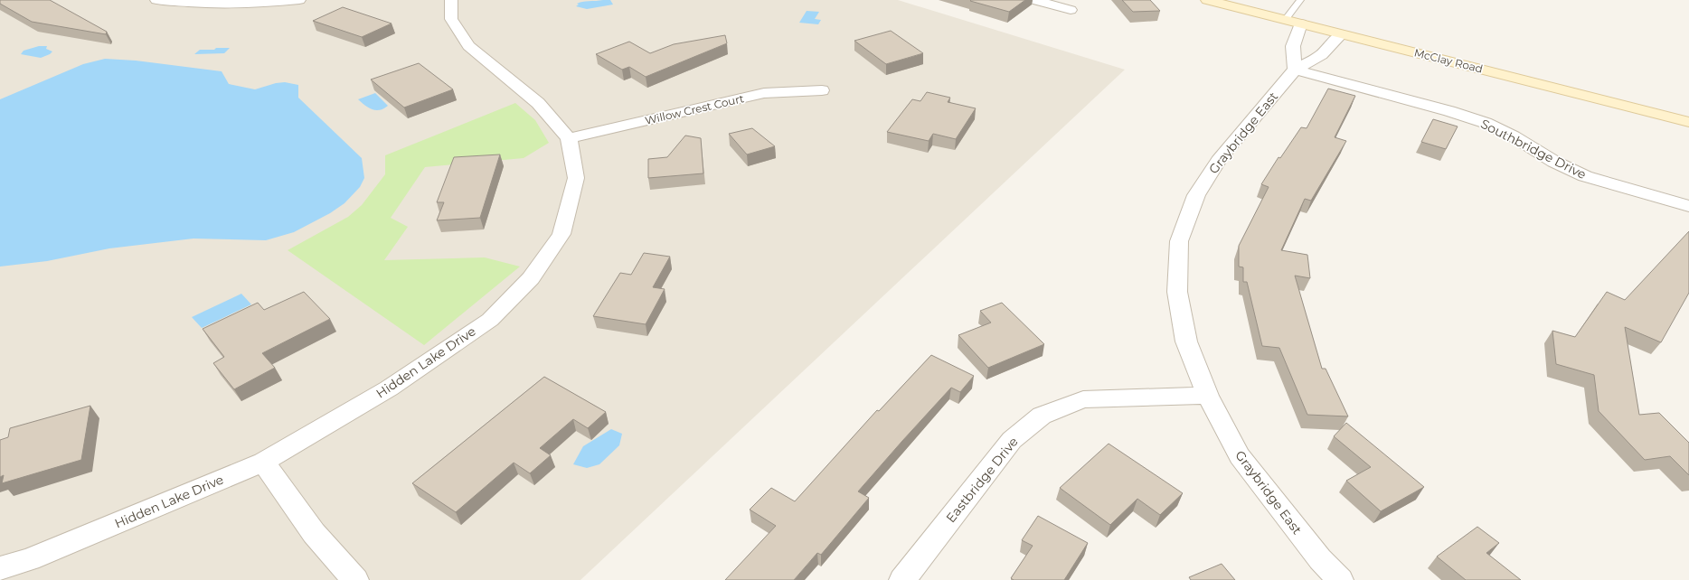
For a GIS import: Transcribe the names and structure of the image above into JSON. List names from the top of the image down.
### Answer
{
  "streets": {
    "main road": ["McClay Road"],
    "street": [
      "Willow Crest Court",
      "Graybridge East",
      "Southbridge Drive",
      "Hidden Lake Drive",
      "Eastbridge Drive"
    ]
  },
  "crossings": [
    ["McClay Road", "Graybridge East"],
    ["Willow Crest Court", "Hidden Lake Drive"],
    ["Graybridge East", "Southbridge Drive"],
    ["Graybridge East", "Eastbridge Drive"]
  ]
}
